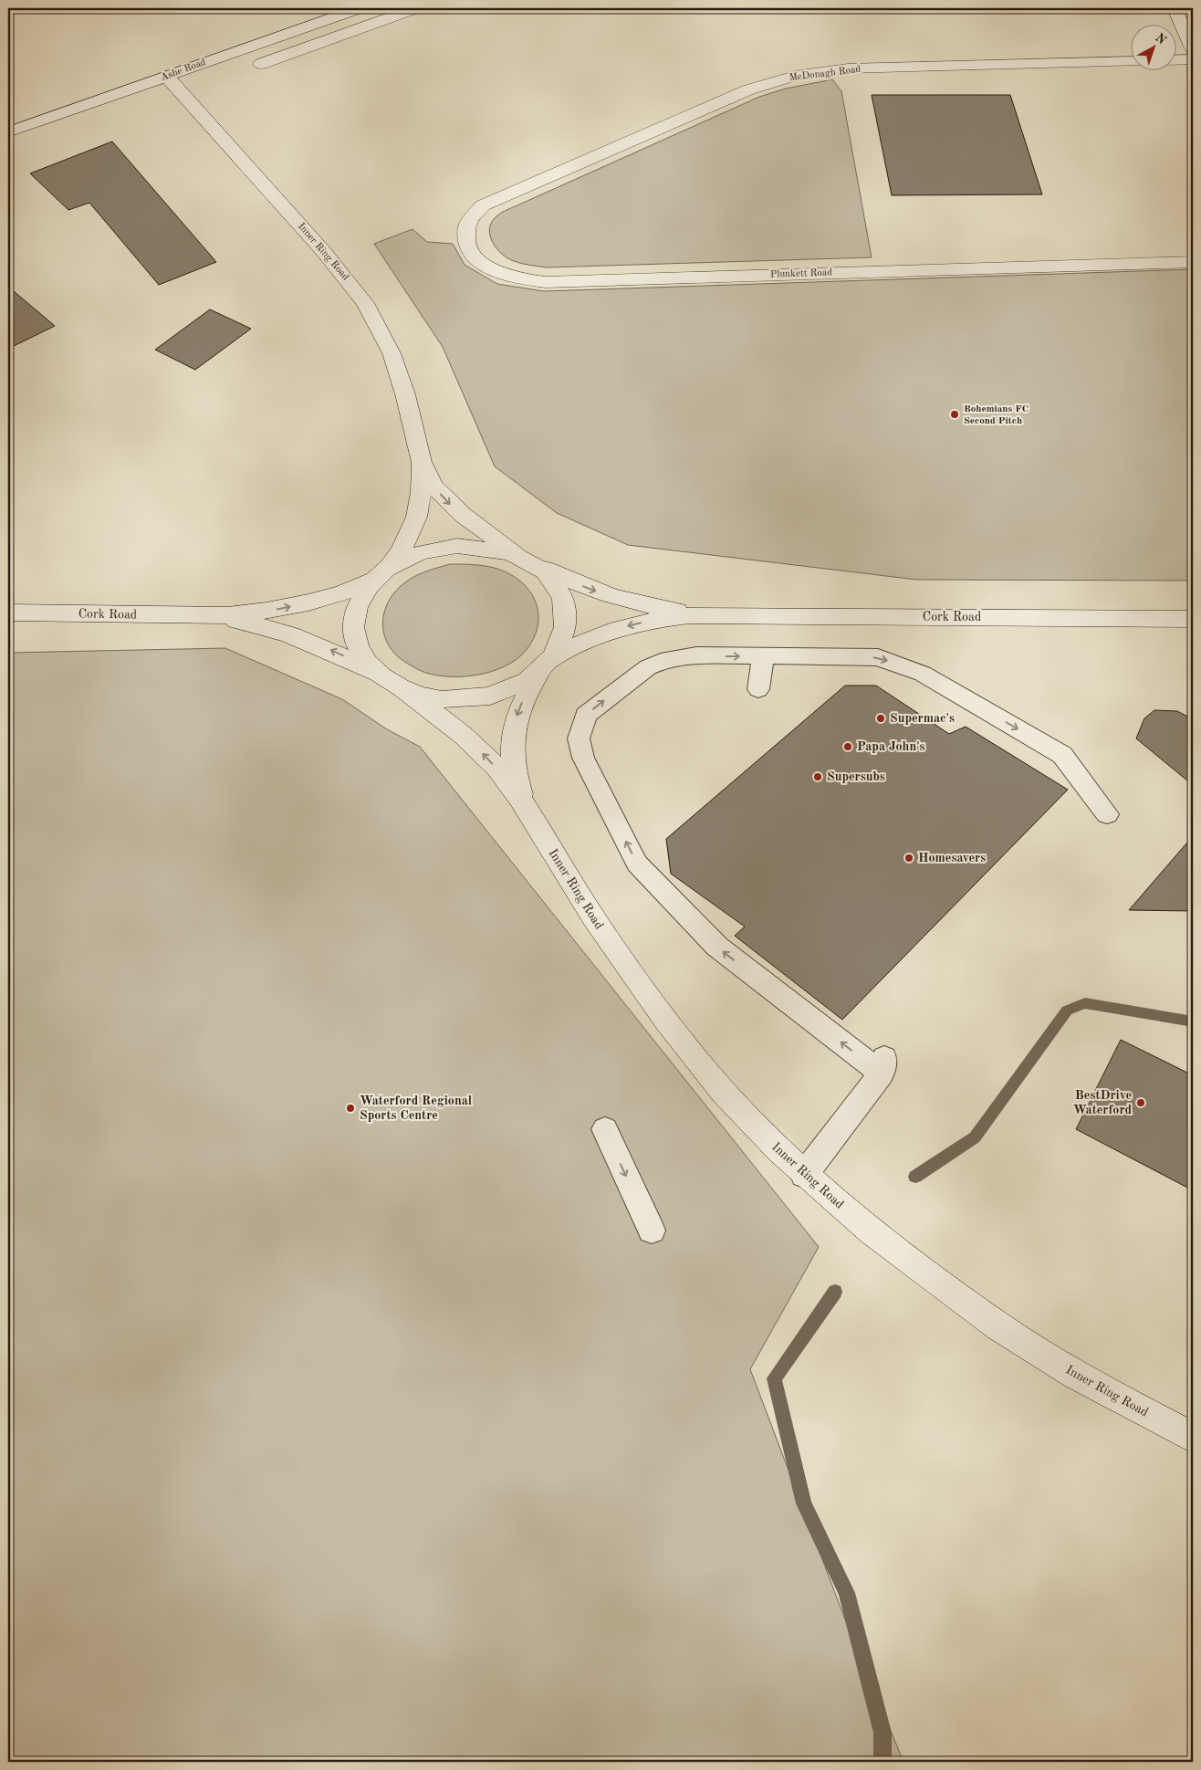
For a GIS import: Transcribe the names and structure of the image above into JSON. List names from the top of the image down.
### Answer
{
  "streets": {
    "main road": [
      "Ashe Road",
      "McDonagh Road",
      "Inner Ring Road",
      "Plunkett Road",
      "Cork Road"
    ]
  },
  "crossings": [
    ["Ashe Road", "Inner Ring Road"],
    ["McDonagh Road", "Plunkett Road"]
  ],
  "places": [
    "Bohemians FC Second Pitch",
    "Supermac's",
    "Papa John's",
    "Supersubs",
    "Homesavers",
    "BestDrive Waterford",
    "Waterford Regional Sports Centre"
  ],
  "north": "top right"
}
